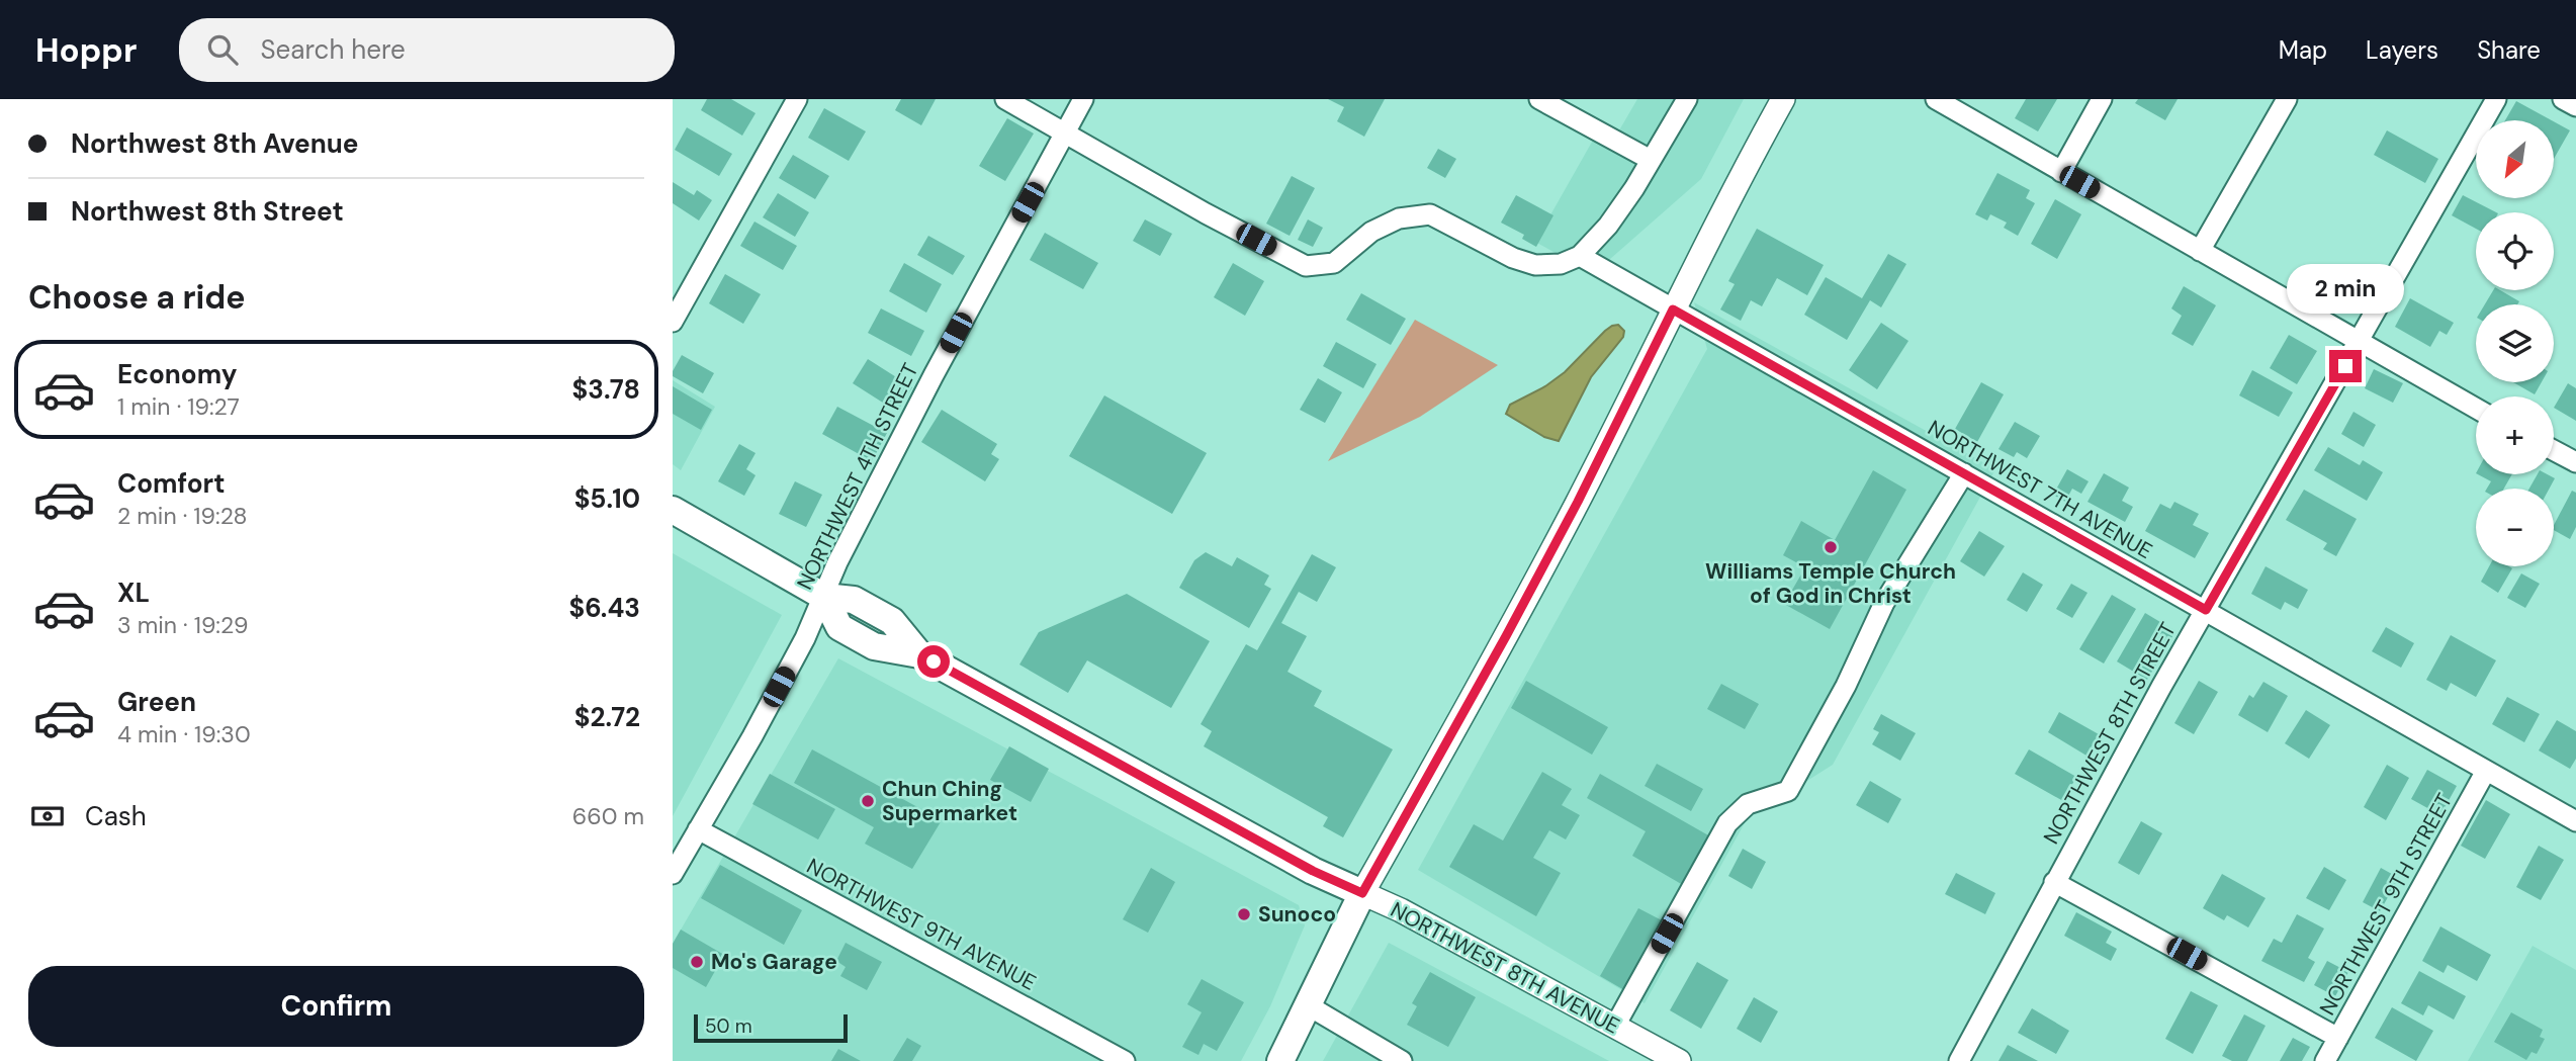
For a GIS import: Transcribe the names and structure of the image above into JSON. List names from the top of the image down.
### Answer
{
  "streets": {
    "main road": ["NORTHWEST 8TH AVENUE"],
    "street": [
      "NORTHWEST 4TH STREET",
      "NORTHWEST 7TH AVENUE",
      "NORTHWEST 8TH STREET",
      "NORTHWEST 9TH STREET",
      "NORTHWEST 9TH AVENUE"
    ]
  },
  "crossings": [
    ["NORTHWEST 4TH STREET", "NORTHWEST 9TH AVENUE"],
    ["NORTHWEST 4TH STREET", "NORTHWEST 8TH AVENUE"],
    ["NORTHWEST 7TH AVENUE", "NORTHWEST 8TH STREET"],
    ["NORTHWEST 7TH AVENUE", "NORTHWEST 9TH STREET"]
  ],
  "places": [
    "Williams Temple Church of God in Christ",
    "Chun Ching Supermarket",
    "Sunoco",
    "Mo's Garage"
  ],
  "scale_bar": "50 m",
  "north": "bottom left",
  "page": {
    "header": "Hoppr",
    "search": "Search here",
    "nav": ["Map", "Layers", "Share"],
    "banner": ["Northwest 8th Avenue", "Northwest 8th Street"],
    "map_buttons": ["+", "−"],
    "heading": "Choose a ride",
    "bubble": "2 min",
    "list": [
      {
        "name": "Economy",
        "note": "1 min · 19:27",
        "value": "$3.78"
      },
      {
        "name": "Comfort",
        "note": "2 min · 19:28",
        "value": "$5.10"
      },
      {
        "name": "XL",
        "note": "3 min · 19:29",
        "value": "$6.43"
      },
      {
        "name": "Green",
        "note": "4 min · 19:30",
        "value": "$2.72"
      }
    ],
    "pay": ["Cash", "660 m"],
    "buttons": "Confirm",
    "scale": "50 m"
  }
}
